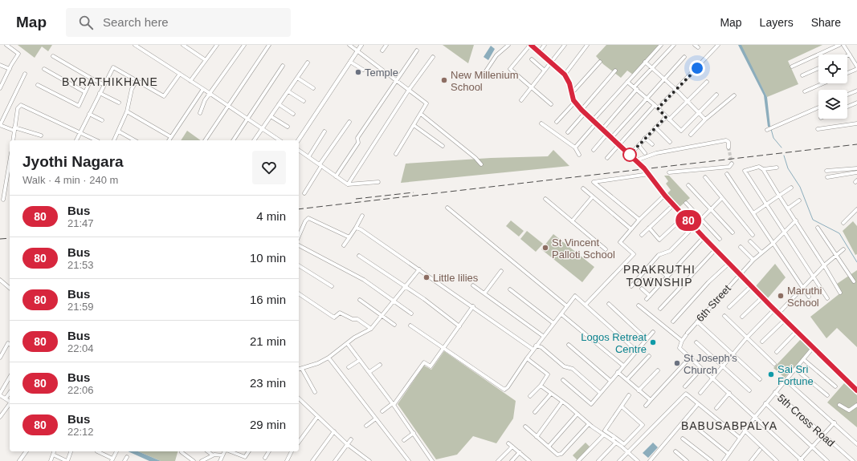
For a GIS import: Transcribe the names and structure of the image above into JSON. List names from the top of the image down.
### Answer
{
  "streets": {
    "street": ["6th Street", "5th Cross Road"]
  },
  "districts": ["BYRATHIKHANE", "PRAKRUTHI TOWNSHIP", "BABUSABPALYA"],
  "places": [
    "Temple",
    "New Millenium School",
    "St Vincent Palloti School",
    "Little lilies",
    "Maruthi School",
    "Logos Retreat Centre",
    "St Joseph's Church",
    "Sai Sri Fortune"
  ],
  "lines": ["bus line 80"],
  "page": {
    "header": "Map",
    "search": "Search here",
    "nav": ["Map", "Layers", "Share"],
    "on_map": "80",
    "heading": ["Jyothi Nagara", "Walk · 4 min · 240 m"],
    "list": [
      {
        "mark": "80",
        "name": "Bus",
        "note": "21:47",
        "value": "4 min"
      },
      {
        "mark": "80",
        "name": "Bus",
        "note": "21:53",
        "value": "10 min"
      },
      {
        "mark": "80",
        "name": "Bus",
        "note": "21:59",
        "value": "16 min"
      },
      {
        "mark": "80",
        "name": "Bus",
        "note": "22:04",
        "value": "21 min"
      },
      {
        "mark": "80",
        "name": "Bus",
        "note": "22:06",
        "value": "23 min"
      },
      {
        "mark": "80",
        "name": "Bus",
        "note": "22:12",
        "value": "29 min"
      }
    ]
  }
}
